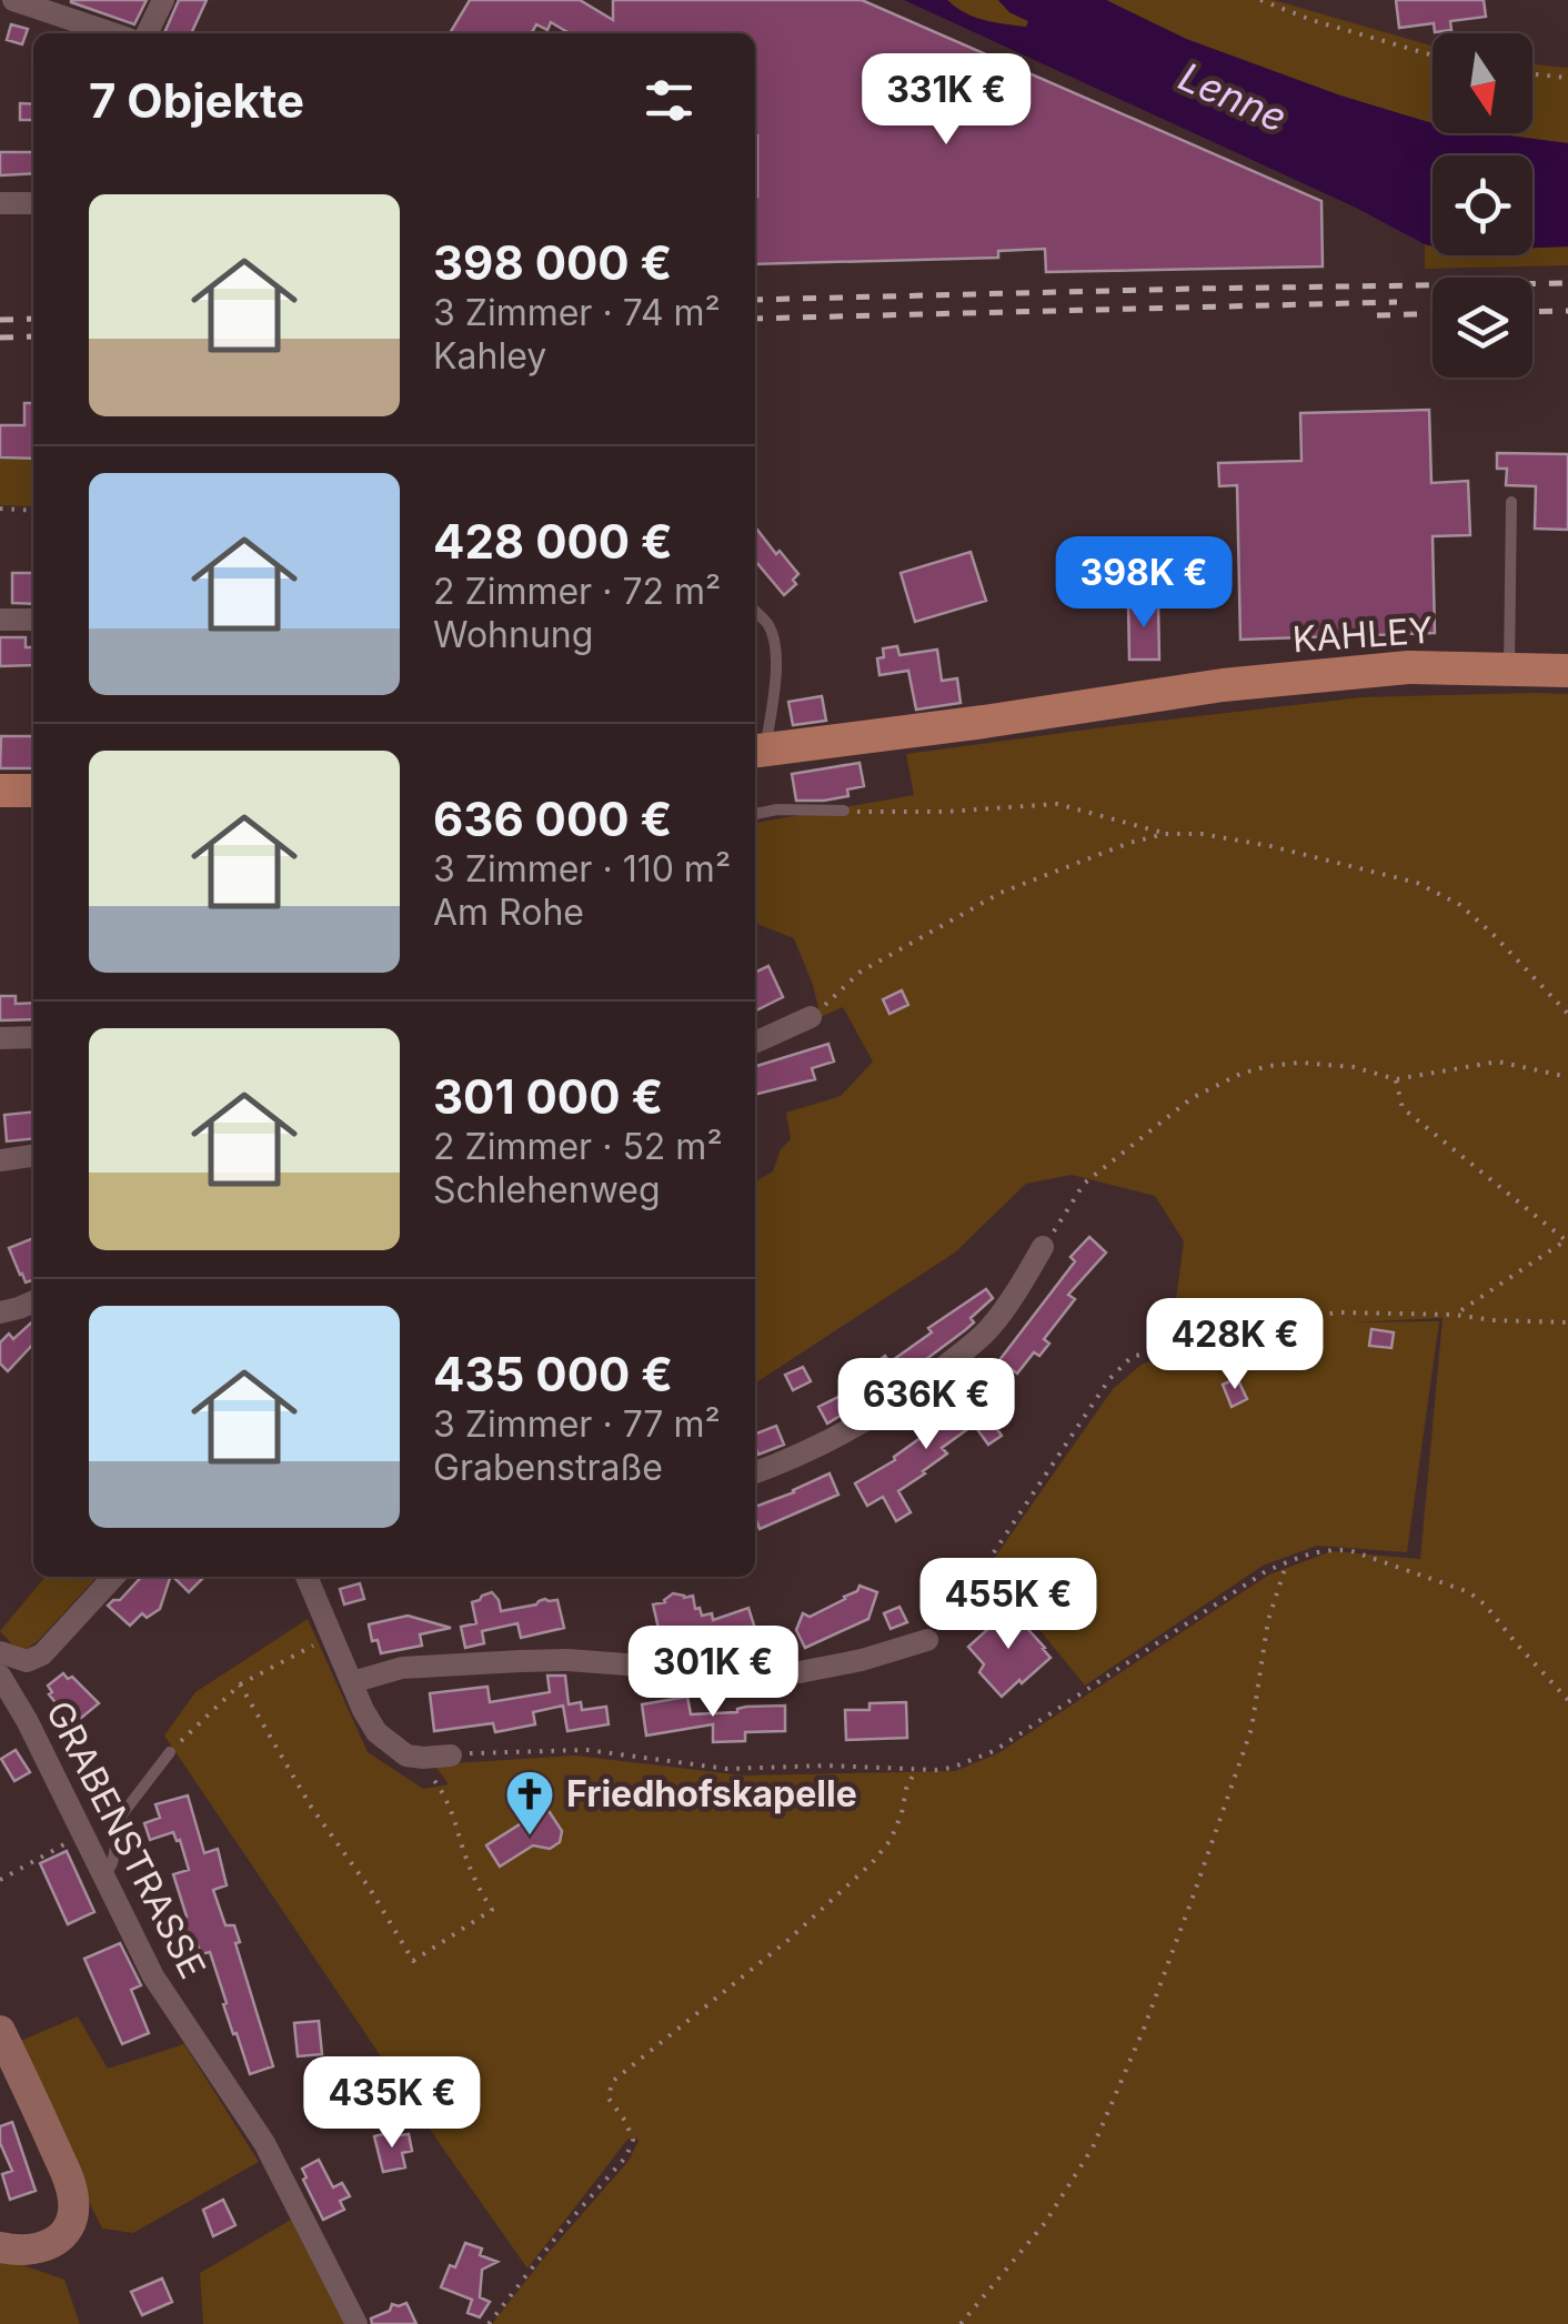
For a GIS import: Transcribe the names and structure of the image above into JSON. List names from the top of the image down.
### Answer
{
  "streets": {
    "main road": ["KAHLEY"],
    "street": ["GRABENSTRASSE"]
  },
  "water": ["Lenne"],
  "places": {
    "church": ["Friedhofskapelle"]
  },
  "north": "bottom",
  "page": {
    "heading": "7 Objekte",
    "price": [
      "331K €",
      "398K €",
      "428K €",
      "636K €",
      "455K €",
      "301K €",
      "435K €"
    ],
    "list": [
      {
        "name": "398 000 €",
        "note": "3 Zimmer · 74 m² · Kahley"
      },
      {
        "name": "428 000 €",
        "note": "2 Zimmer · 72 m² · Wohnung"
      },
      {
        "name": "636 000 €",
        "note": "3 Zimmer · 110 m² · Am Rohe"
      },
      {
        "name": "301 000 €",
        "note": "2 Zimmer · 52 m² · Schlehenweg"
      },
      {
        "name": "435 000 €",
        "note": "3 Zimmer · 77 m² · Grabenstraße"
      }
    ]
  }
}
